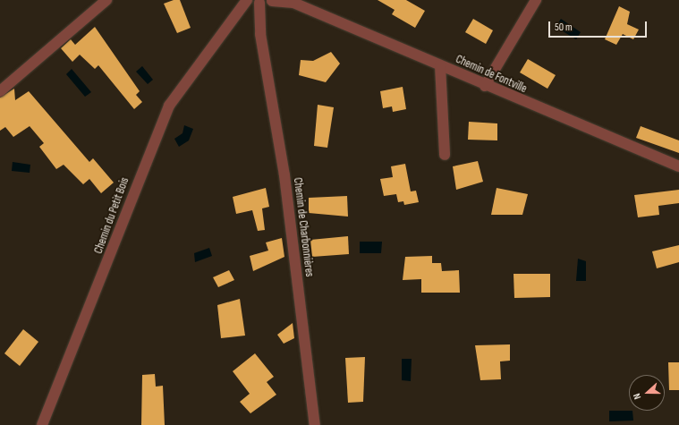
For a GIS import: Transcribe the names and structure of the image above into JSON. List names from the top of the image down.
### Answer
{
  "streets": {
    "street": ["Chemin de Fontville", "Chemin du Petit Bois", "Chemin de Charbonnières"]
  },
  "crossings": [
    ["Chemin de Fontville", "Chemin du Petit Bois"],
    ["Chemin de Fontville", "Chemin de Charbonnières"],
    ["Chemin du Petit Bois", "Chemin de Charbonnières"]
  ],
  "scale_bar": "50 m",
  "north": "left"
}
